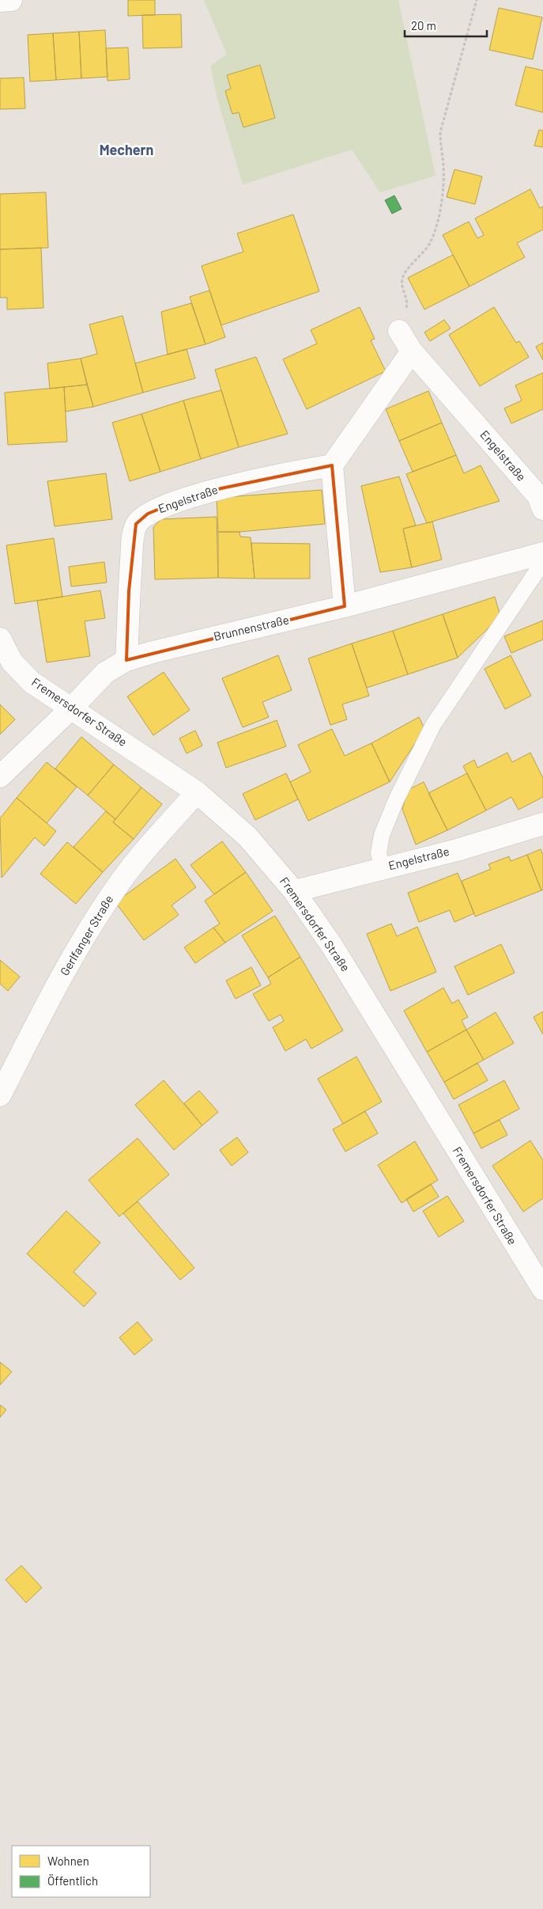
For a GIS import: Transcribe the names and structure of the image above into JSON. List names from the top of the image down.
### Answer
{
  "streets": {
    "street": [
      "Engelstraße",
      "Brunnenstraße",
      "Fremersdorfer Straße",
      "Gerlfanger Straße"
    ]
  },
  "crossings": [
    ["Engelstraße", "Brunnenstraße"],
    ["Engelstraße", "Fremersdorfer Straße"],
    ["Brunnenstraße", "Fremersdorfer Straße"],
    ["Fremersdorfer Straße", "Gerlfanger Straße"]
  ],
  "districts": ["Mechern"],
  "legend": ["Wohnen", "Öffentlich"],
  "scale_bar": "20 m"
}
